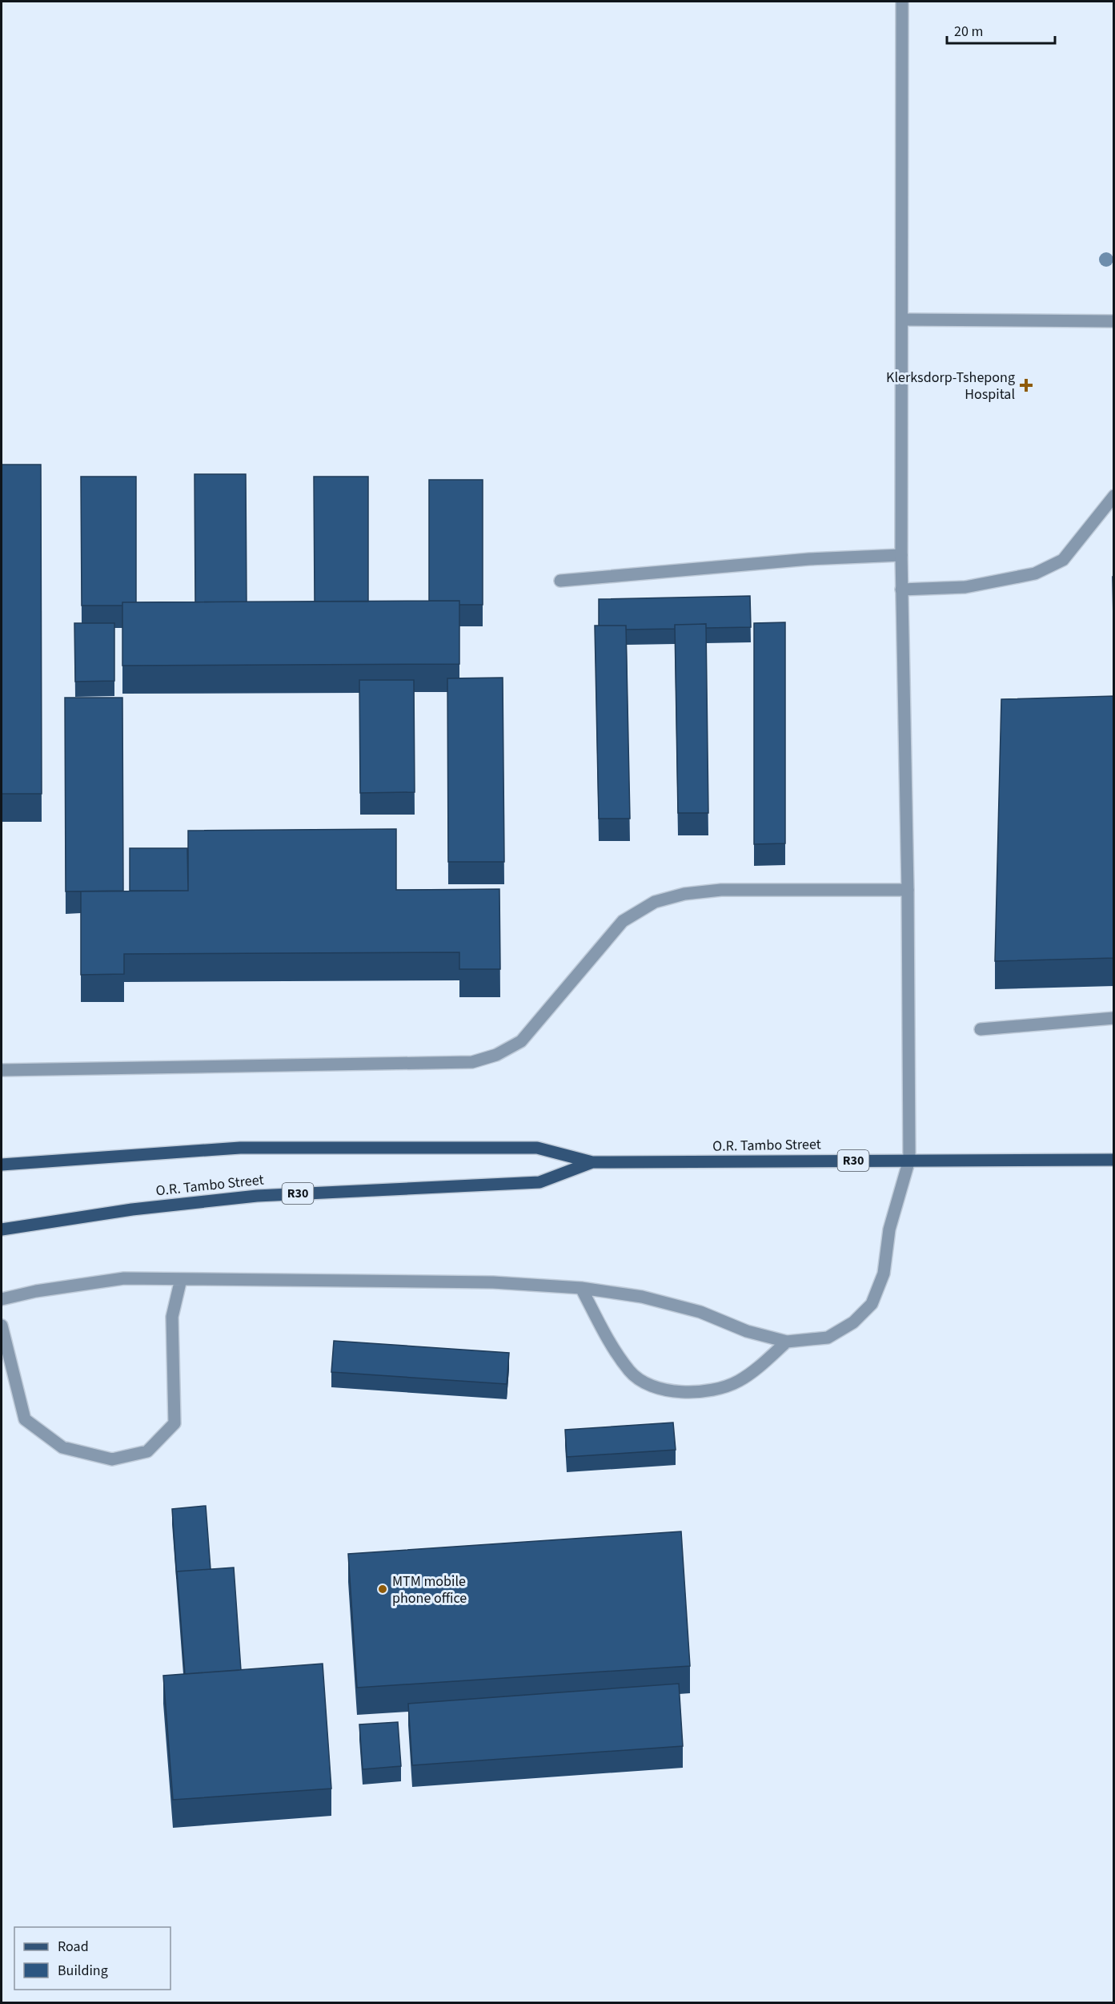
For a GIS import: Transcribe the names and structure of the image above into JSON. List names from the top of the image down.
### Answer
{
  "streets": {
    "main road": ["O.R. Tambo Street", "R30"]
  },
  "places": {
    "health": ["Klerksdorp-Tshepong Hospital"],
    "other": ["MTM mobile phone office"]
  },
  "legend": ["Road", "Building"],
  "scale_bar": "20 m"
}
